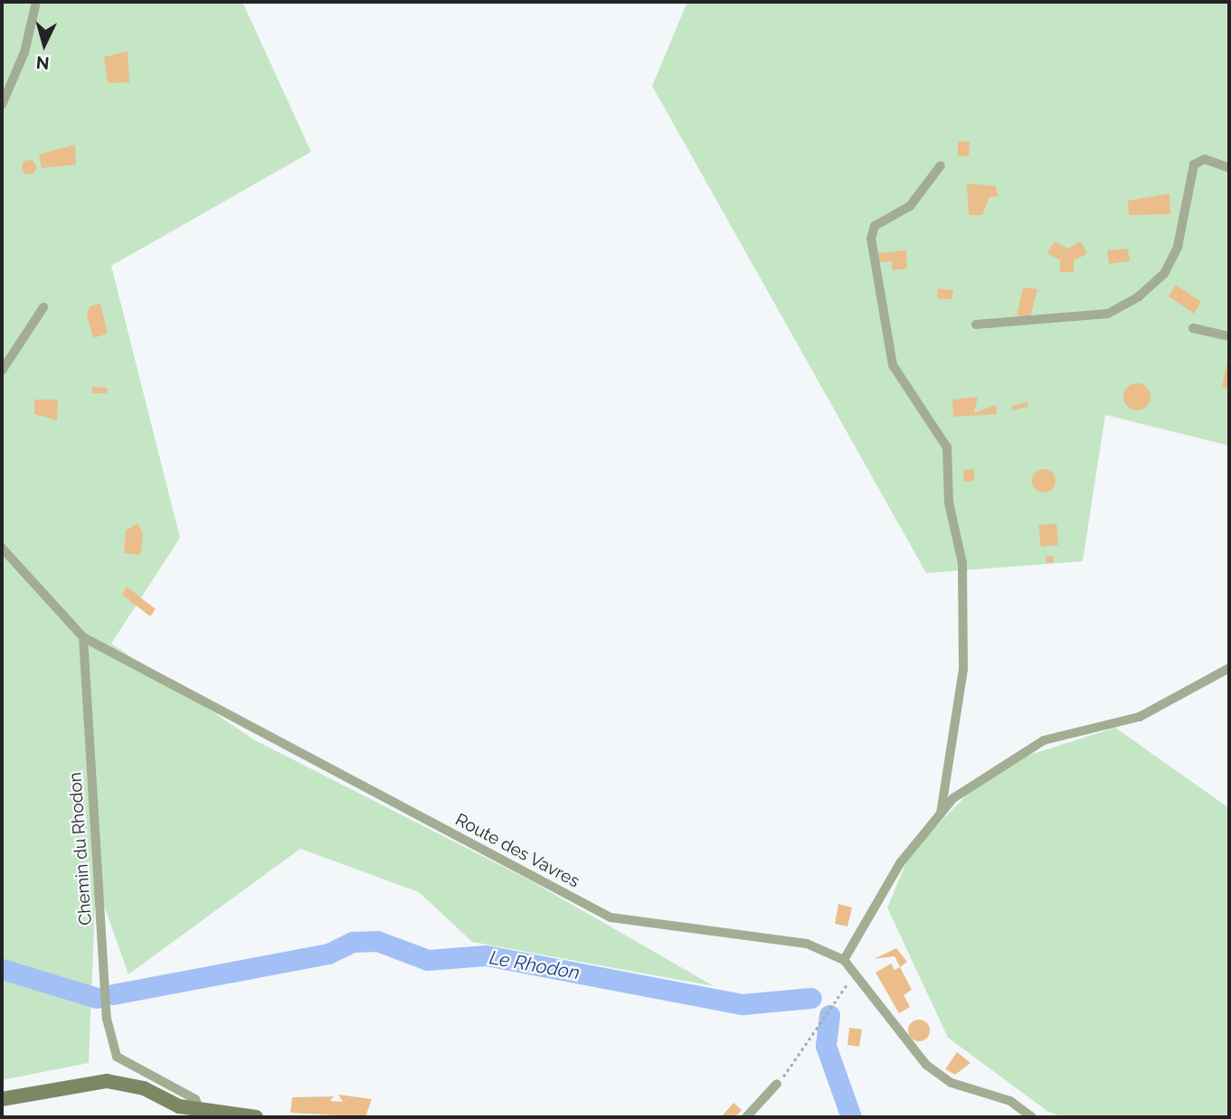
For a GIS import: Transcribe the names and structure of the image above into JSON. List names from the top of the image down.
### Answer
{
  "streets": {
    "street": ["Chemin du Rhodon", "Route des Vavres"]
  },
  "crossings": [
    ["Chemin du Rhodon", "Route des Vavres"]
  ],
  "water": ["Le Rhodon"],
  "north": "bottom"
}
